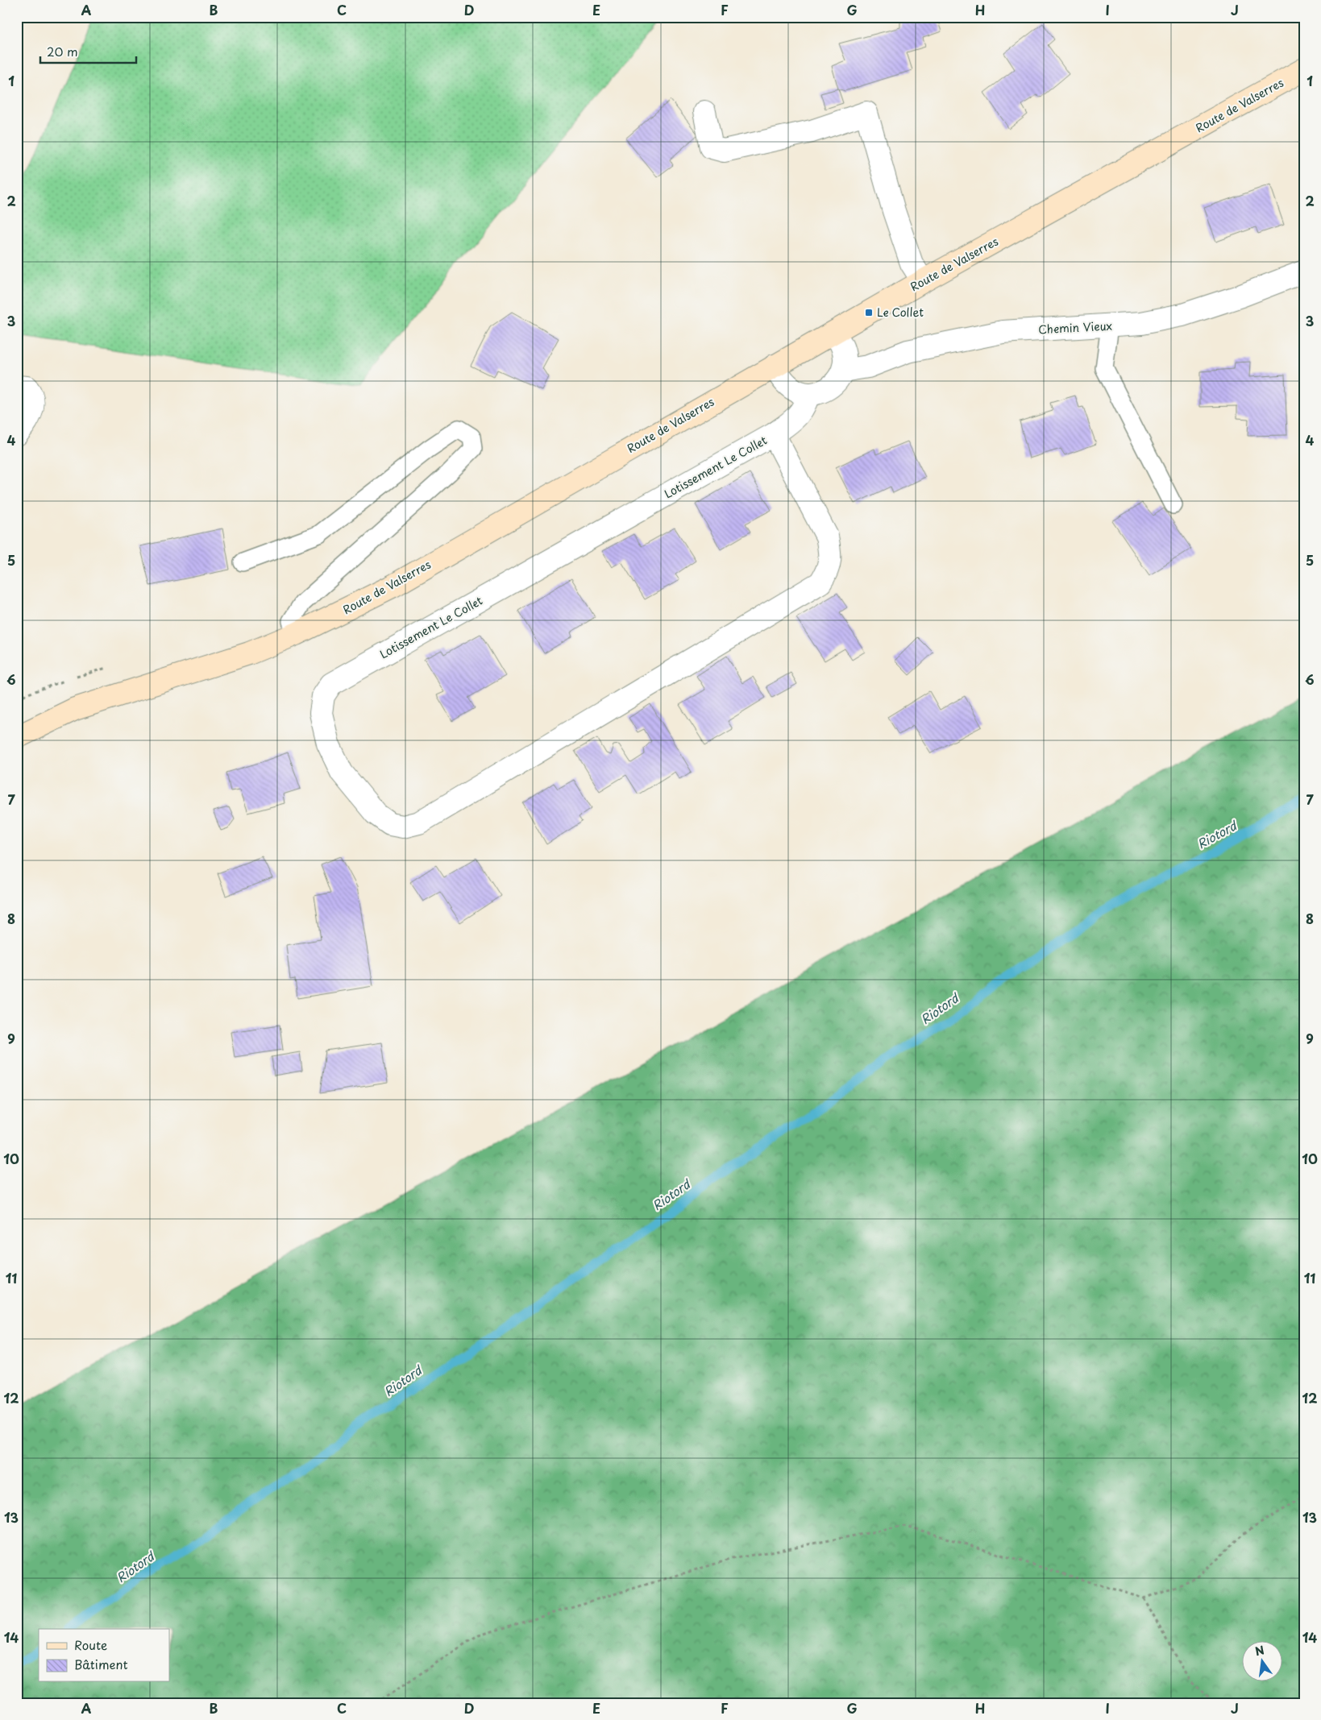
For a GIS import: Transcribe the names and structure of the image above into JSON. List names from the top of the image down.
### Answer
{
  "streets": {
    "street": ["Route de Valserres", "Chemin Vieux", "Lotissement Le Collet"]
  },
  "water": ["Riotord"],
  "places": {
    "transit": ["Le Collet"]
  },
  "legend": ["Route", "Bâtiment"],
  "scale_bar": "20 m",
  "north": "top",
  "grid": {
    "columns": [
      "A",
      "B",
      "C",
      "D",
      "E",
      "F",
      "G",
      "H",
      "I",
      "J"
    ],
    "rows": [
      "1",
      "2",
      "3",
      "4",
      "5",
      "6",
      "7",
      "8",
      "9",
      "10",
      "11",
      "12",
      "13",
      "14"
    ]
  }
}
